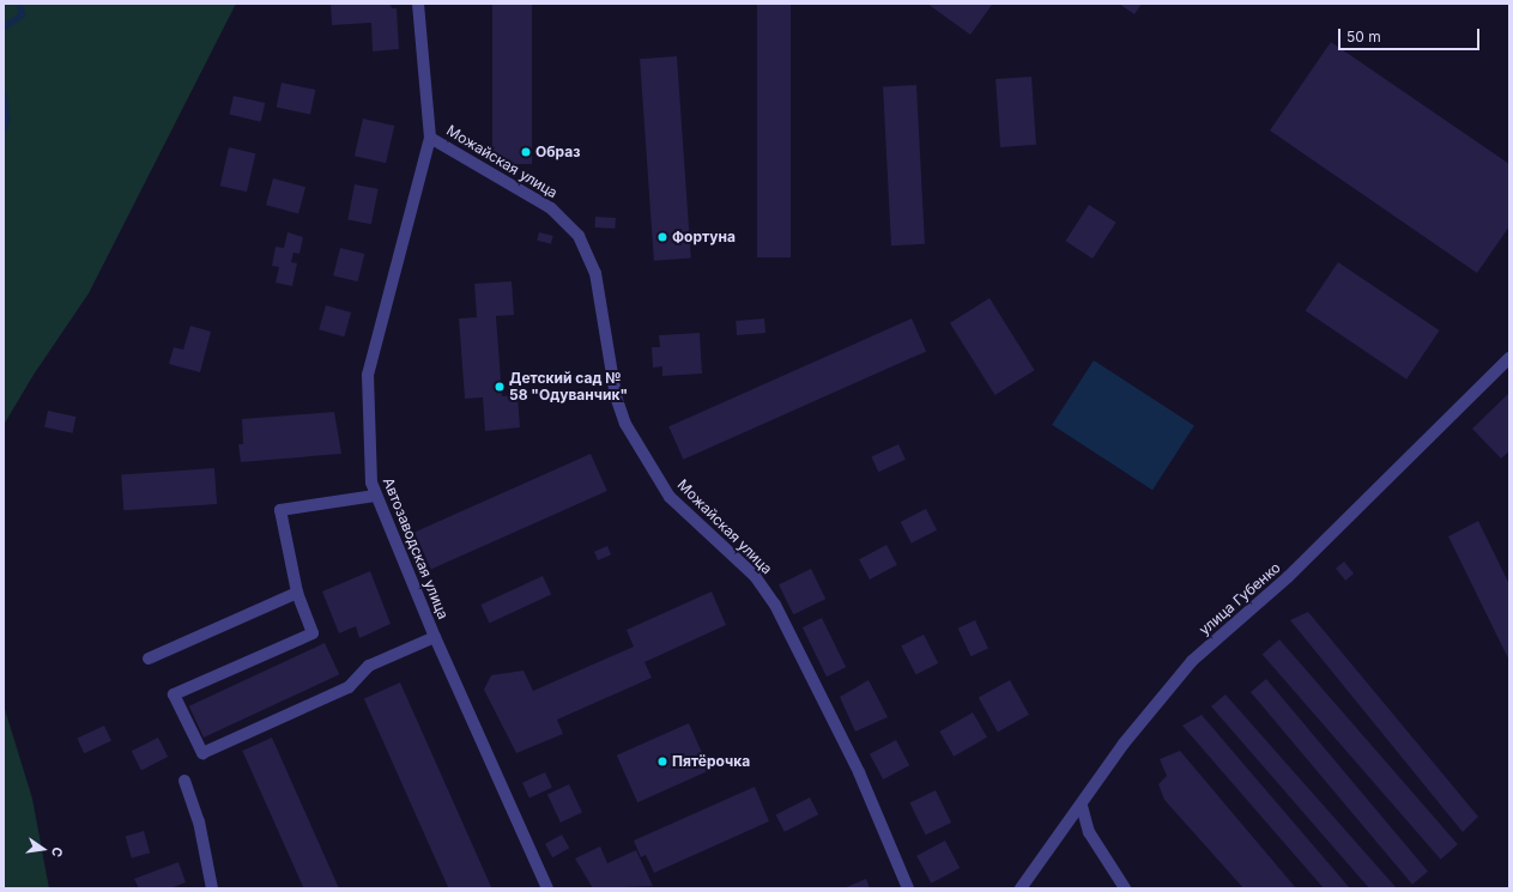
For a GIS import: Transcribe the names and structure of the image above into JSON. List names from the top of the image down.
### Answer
{
  "streets": {
    "street": ["Можайская улица", "Автозаводская улица", "улица Губенко"]
  },
  "crossings": [
    ["Можайская улица", "Автозаводская улица"]
  ],
  "places": [
    "Образ",
    "Фортуна",
    "Детский сад № 58 \"Одуванчик\"",
    "Пятёрочка"
  ],
  "scale_bar": "50 m",
  "north": "right"
}
